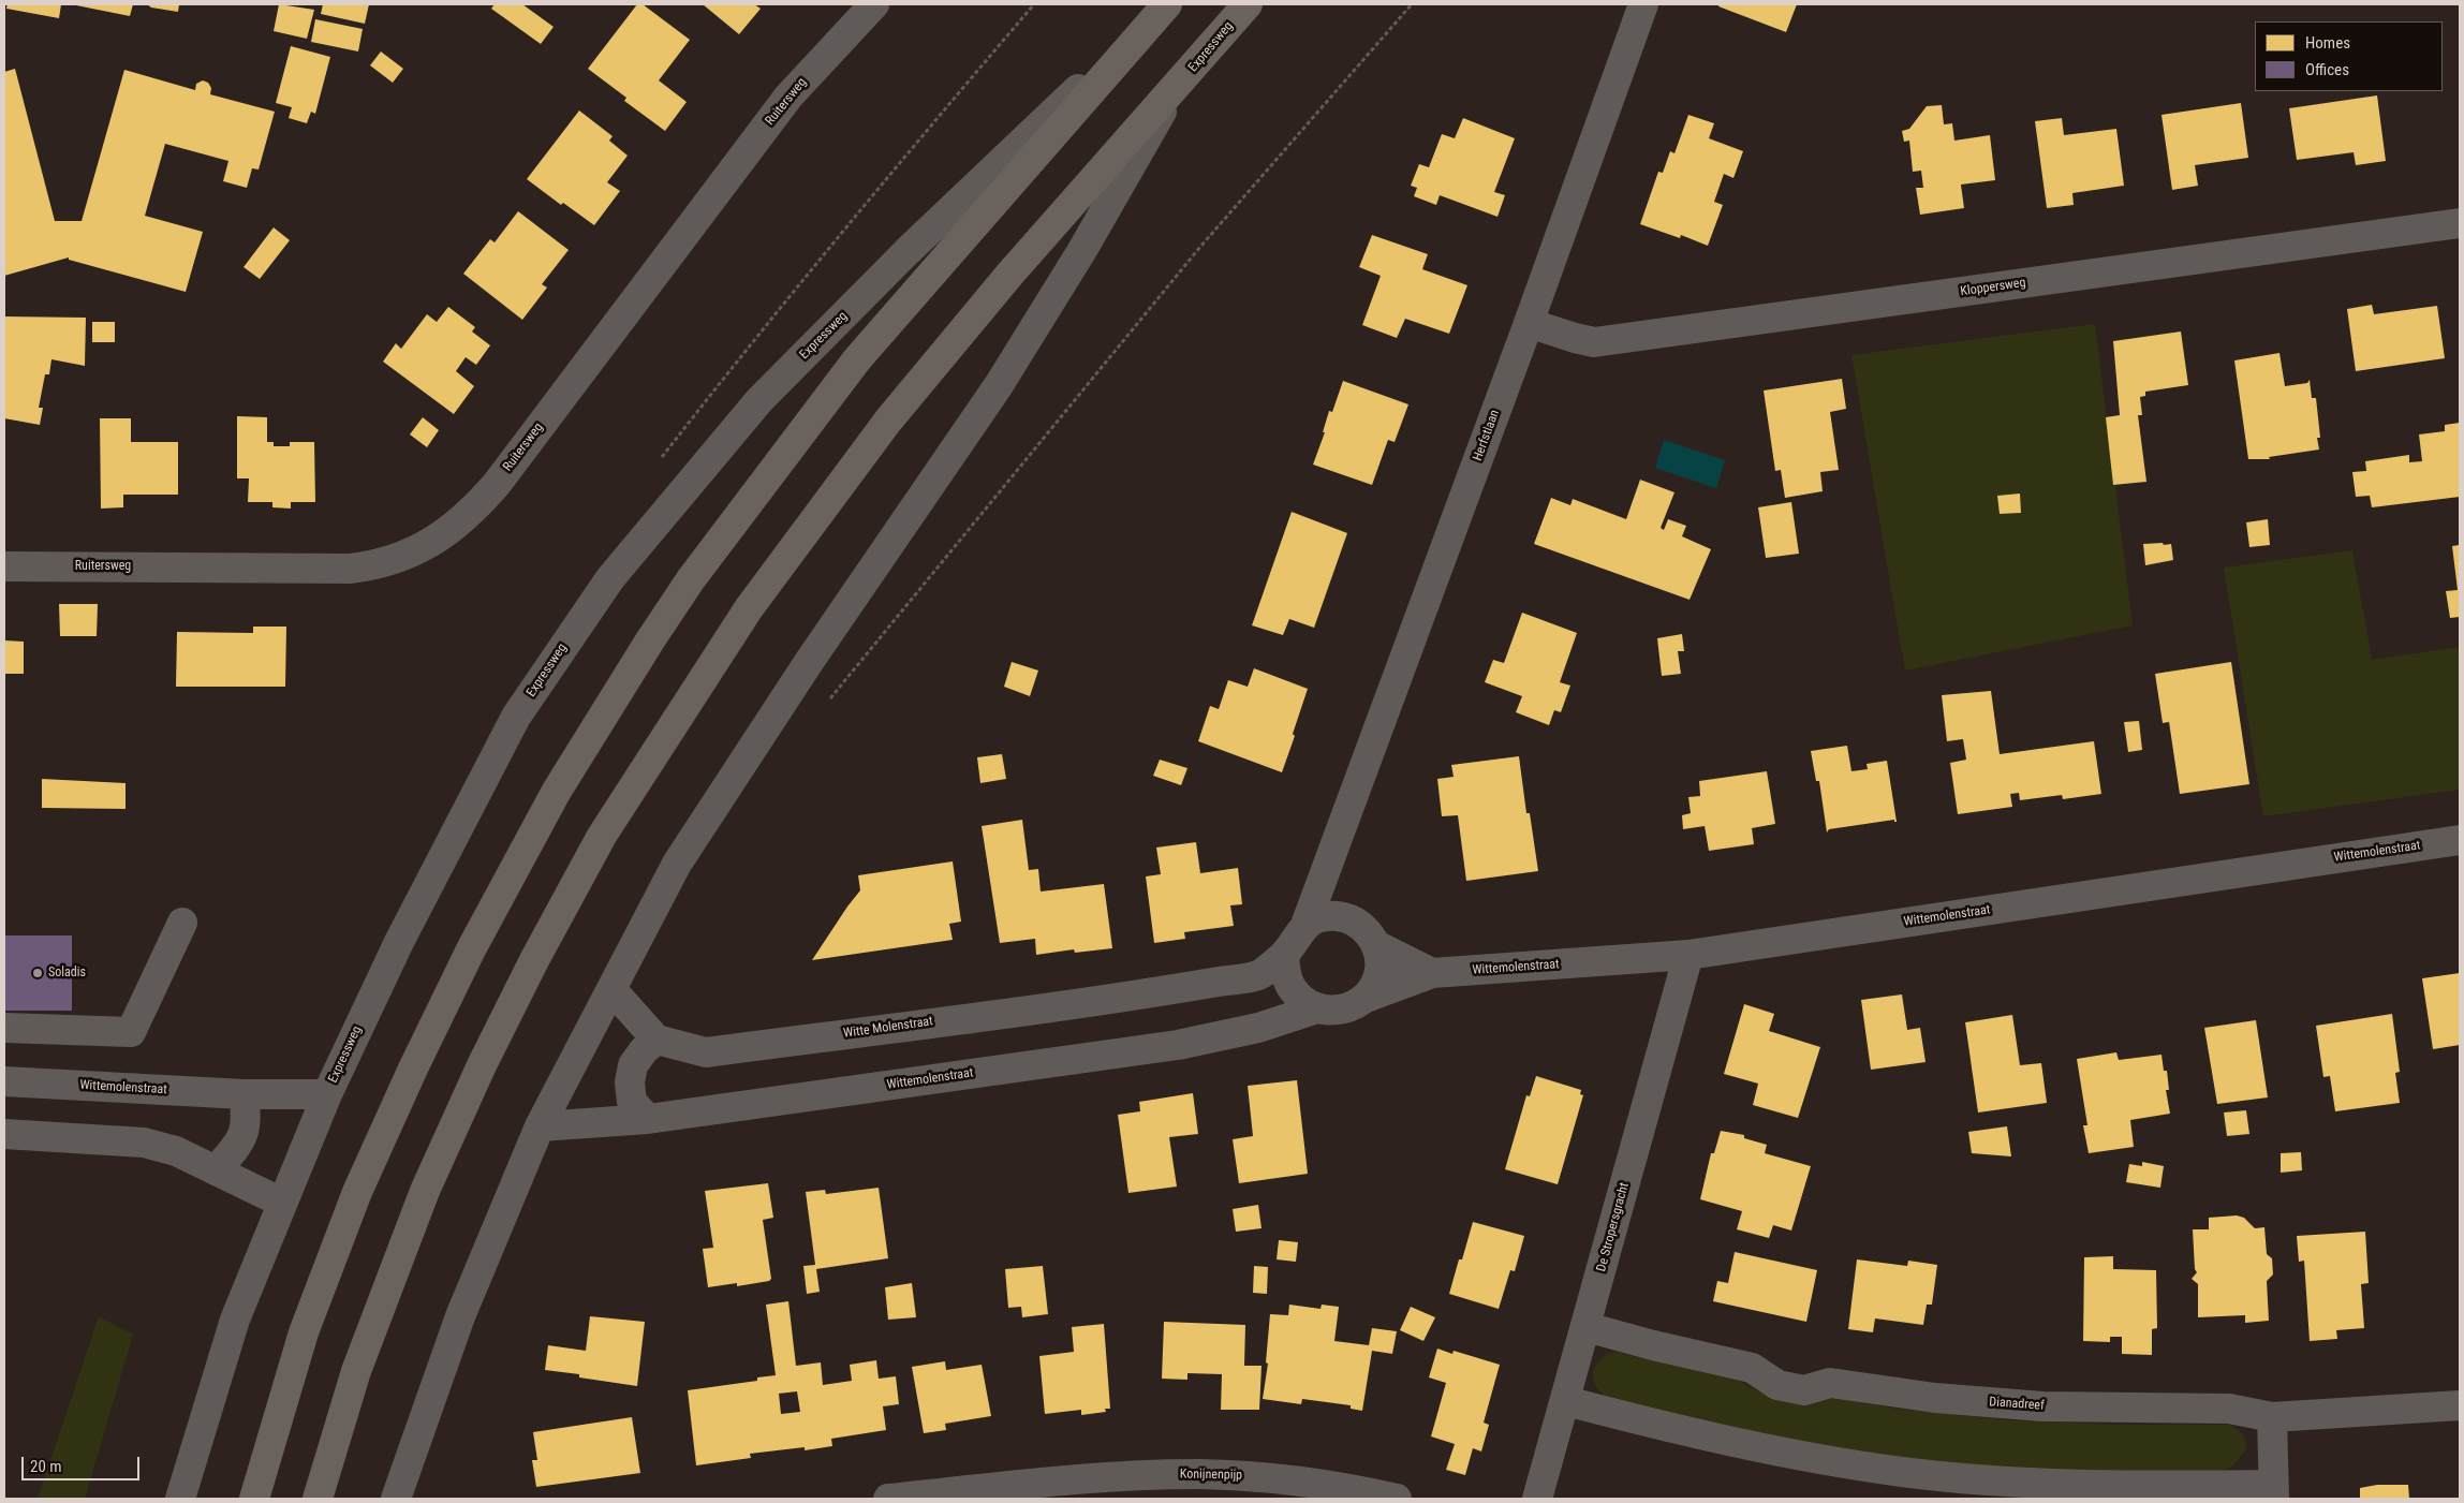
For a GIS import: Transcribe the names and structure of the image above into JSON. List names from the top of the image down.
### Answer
{
  "streets": {
    "highway": ["Expressweg"],
    "street": [
      "Ruitersweg",
      "Kloppersweg",
      "Herfstlaan",
      "Wittemolenstraat",
      "Witte Molenstraat",
      "De Stropersgracht",
      "Dianadreef",
      "Konijnenpijp"
    ]
  },
  "crossings": [
    ["Expressweg", "Wittemolenstraat"],
    ["Kloppersweg", "Herfstlaan"],
    ["Herfstlaan", "Wittemolenstraat"],
    ["Herfstlaan", "Witte Molenstraat"],
    ["Wittemolenstraat", "Witte Molenstraat"],
    ["Wittemolenstraat", "De Stropersgracht"],
    ["De Stropersgracht", "Dianadreef"]
  ],
  "places": ["Soladis"],
  "legend": ["Homes", "Offices"],
  "scale_bar": "20 m"
}
